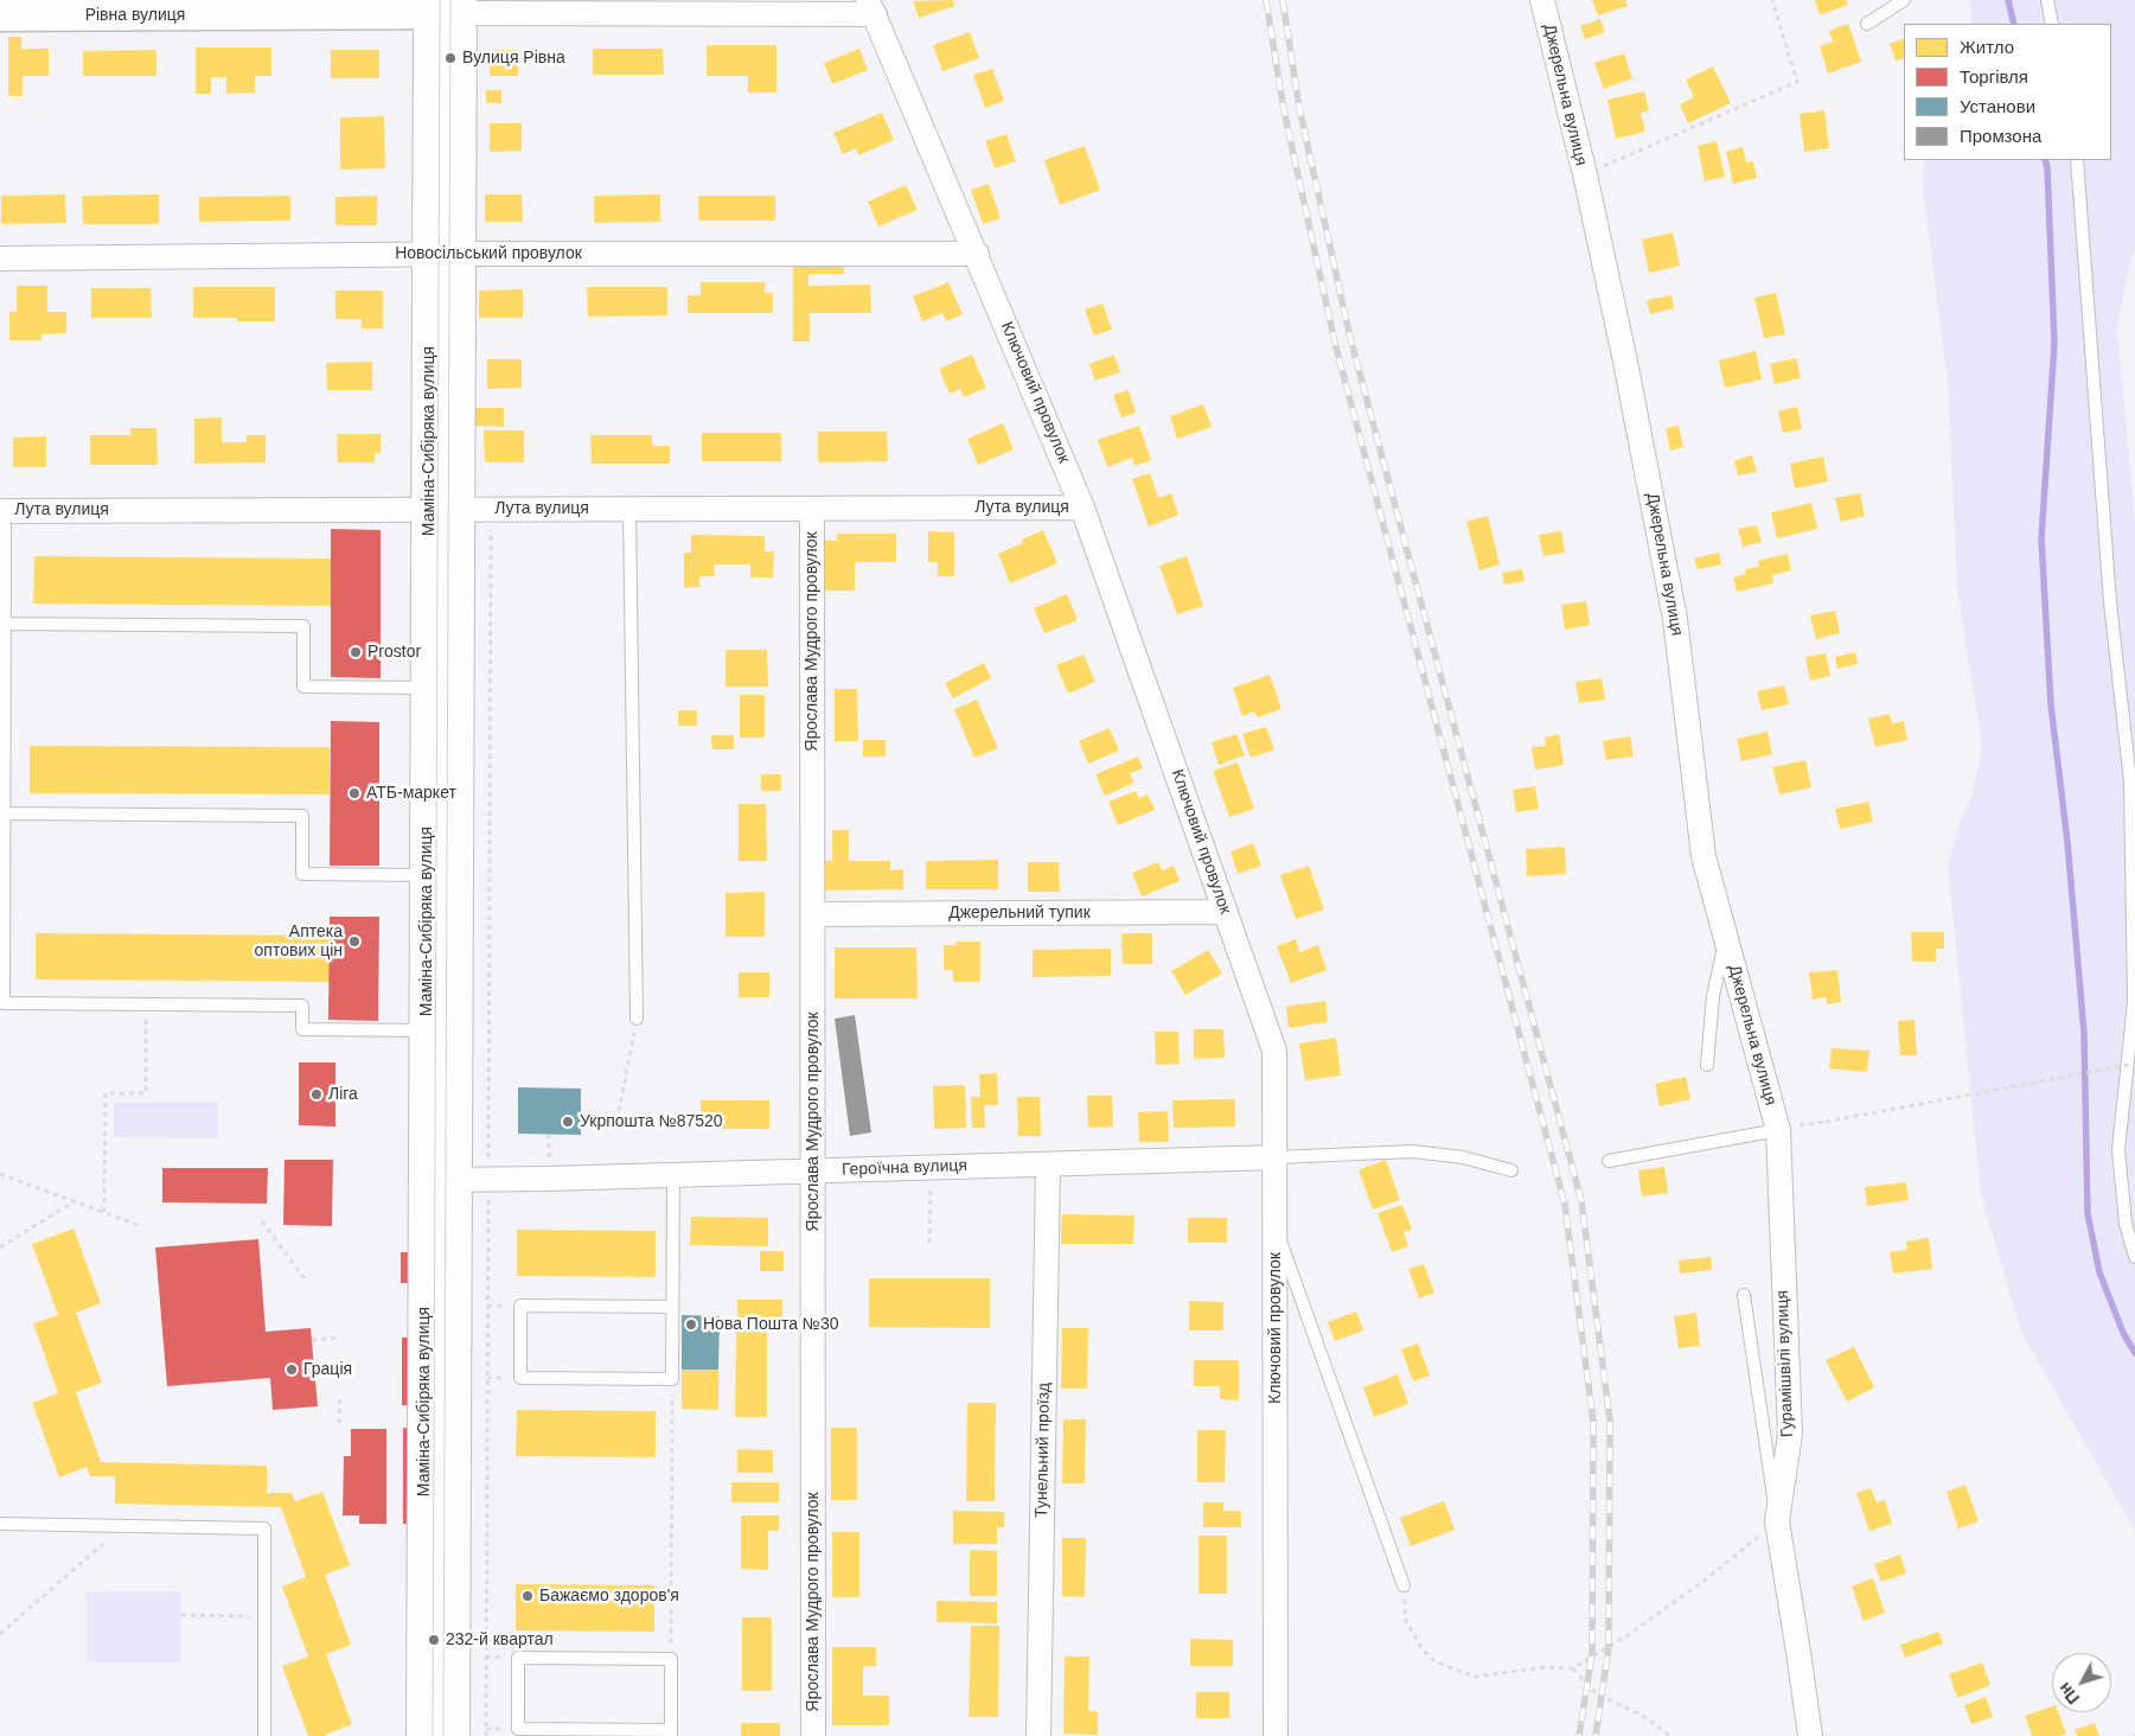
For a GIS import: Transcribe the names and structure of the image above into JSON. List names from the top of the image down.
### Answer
{
  "streets": {
    "main road": ["Маміна-Сибіряка вулиця"],
    "street": [
      "Рівна вулиця",
      "Джерельна вулиця",
      "Новосільський провулок",
      "Ключовий провулок",
      "Лута вулиця",
      "Ярослава Мудрого провулок",
      "Джерельний тупик",
      "Героїчна вулиця",
      "Гурамішвілі вулиця",
      "Тунельний проїзд"
    ]
  },
  "crossings": [
    ["Рівна вулиця", "Ключовий провулок"],
    ["Рівна вулиця", "Маміна-Сибіряка вулиця"],
    ["Джерельна вулиця", "Гурамішвілі вулиця"],
    ["Новосільський провулок", "Ключовий провулок"],
    ["Новосільський провулок", "Маміна-Сибіряка вулиця"],
    ["Ключовий провулок", "Лута вулиця"],
    ["Ключовий провулок", "Джерельний тупик"],
    ["Ключовий провулок", "Героїчна вулиця"],
    ["Маміна-Сибіряка вулиця", "Лута вулиця"],
    ["Маміна-Сибіряка вулиця", "Героїчна вулиця"],
    ["Лута вулиця", "Ярослава Мудрого провулок"],
    ["Ярослава Мудрого провулок", "Джерельний тупик"],
    ["Ярослава Мудрого провулок", "Героїчна вулиця"],
    ["Героїчна вулиця", "Тунельний проїзд"]
  ],
  "places": [
    "Вулиця Рівна",
    "Prostor",
    "АТБ-маркет",
    "Аптека оптових цін",
    "Ліга",
    "Укрпошта №87520",
    "Нова Пошта №30",
    "Грація",
    "Бажаємо здоров'я",
    "232-й квартал"
  ],
  "legend": [
    "Житло",
    "Торгівля",
    "Установи",
    "Промзона"
  ],
  "north": "bottom left"
}
